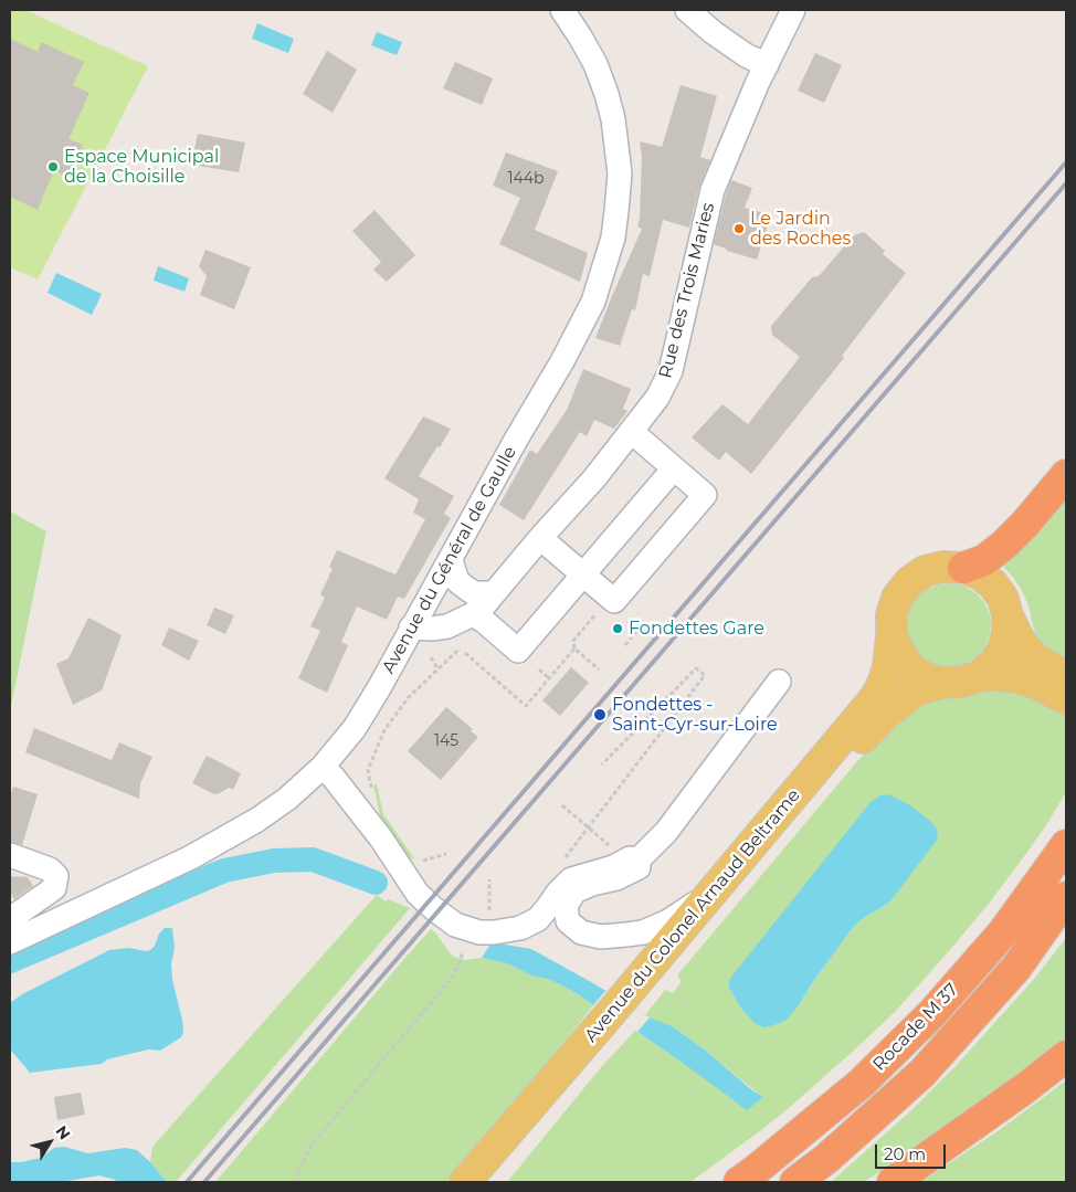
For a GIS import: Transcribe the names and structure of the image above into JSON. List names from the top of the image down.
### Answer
{
  "streets": {
    "highway": ["Rocade M 37"],
    "main road": ["Avenue du Colonel Arnaud Beltrame"],
    "street": ["Rue des Trois Maries", "Avenue du Général de Gaulle"]
  },
  "crossings": [
    ["Rue des Trois Maries", "Avenue du Général de Gaulle"]
  ],
  "places": [
    "Espace Municipal de la Choisille",
    "Le Jardin des Roches",
    "Fondettes Gare",
    "Fondettes - Saint-Cyr-sur-Loire"
  ],
  "house_numbers": ["144b", "145"],
  "scale_bar": "20 m",
  "north": "top right"
}
